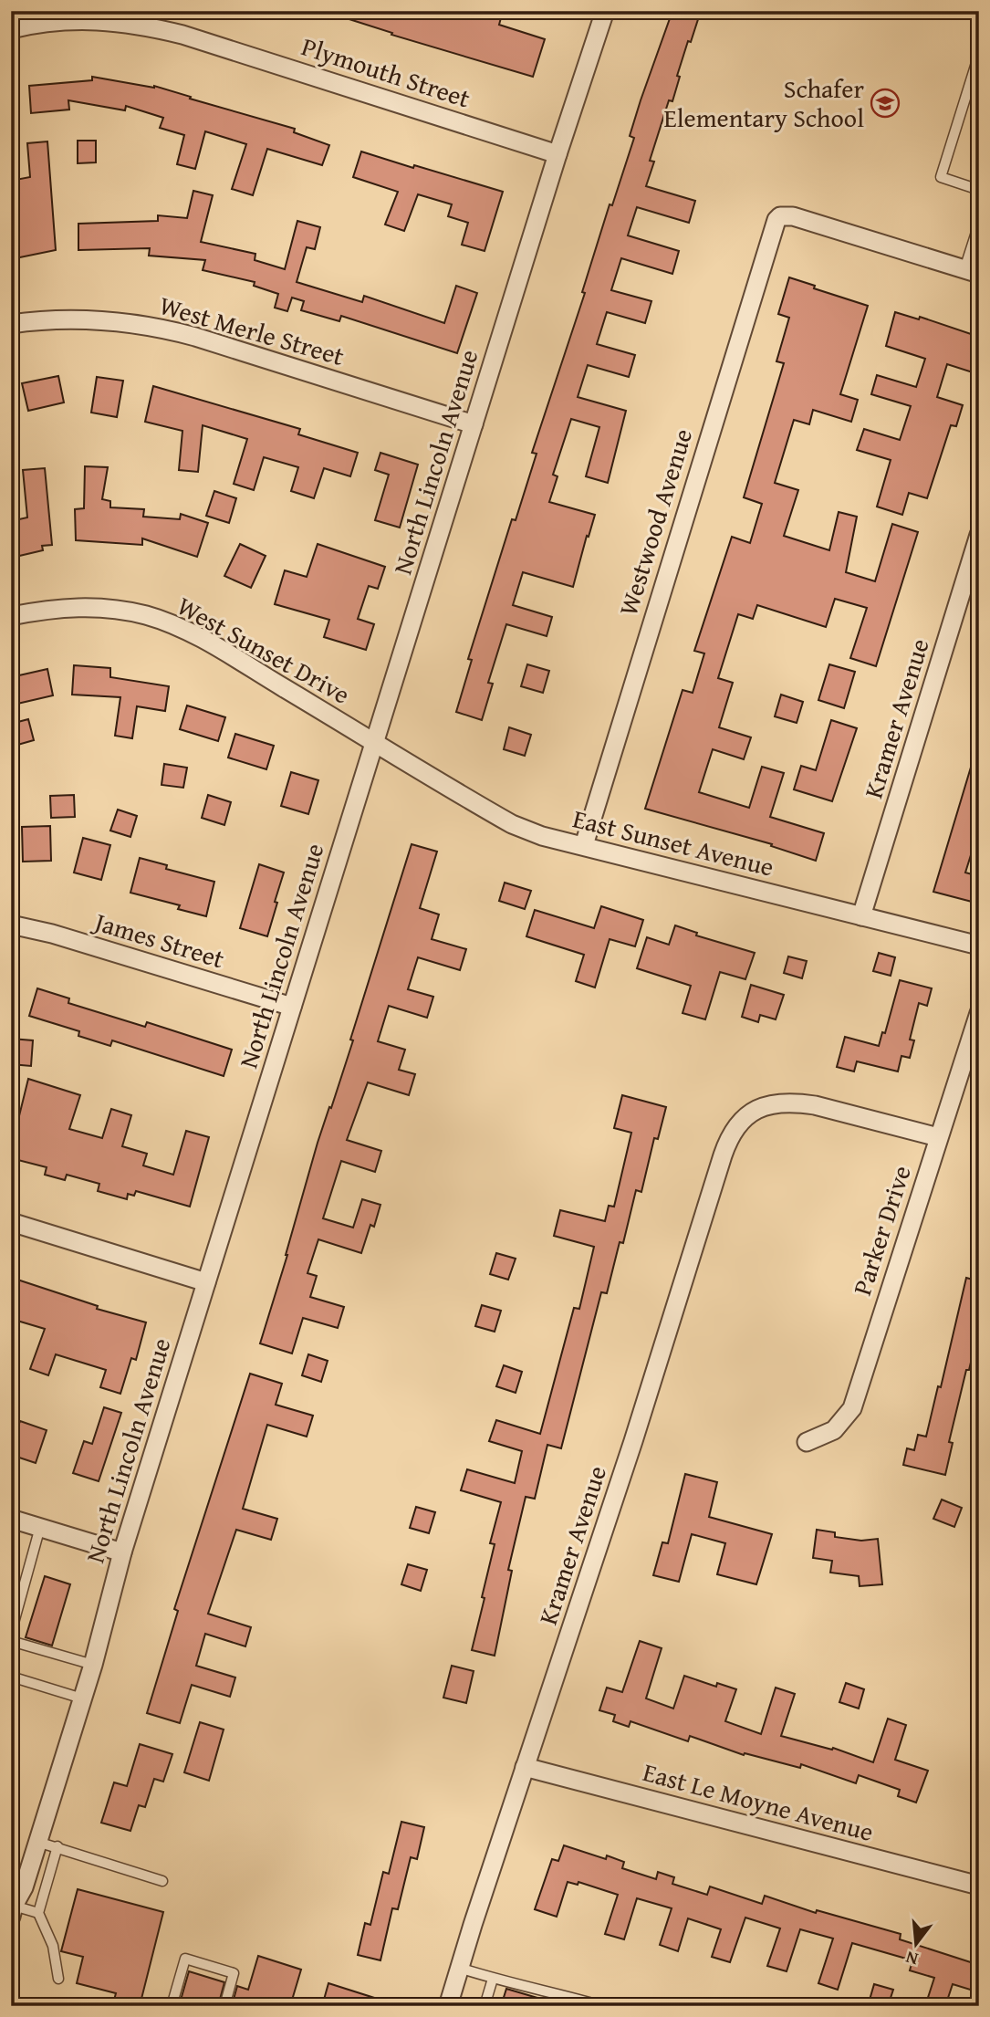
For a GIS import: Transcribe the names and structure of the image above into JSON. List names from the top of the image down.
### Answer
{
  "streets": {
    "street": [
      "Plymouth Street",
      "West Merle Street",
      "North Lincoln Avenue",
      "Westwood Avenue",
      "West Sunset Drive",
      "Kramer Avenue",
      "East Sunset Avenue",
      "James Street",
      "Parker Drive",
      "East Le Moyne Avenue"
    ]
  },
  "crossings": [
    ["Plymouth Street", "North Lincoln Avenue"],
    ["West Merle Street", "North Lincoln Avenue"],
    ["North Lincoln Avenue", "West Sunset Drive"],
    ["North Lincoln Avenue", "East Sunset Avenue"],
    ["North Lincoln Avenue", "James Street"],
    ["Westwood Avenue", "East Sunset Avenue"],
    ["West Sunset Drive", "East Sunset Avenue"],
    ["Kramer Avenue", "East Sunset Avenue"],
    ["Kramer Avenue", "Parker Drive"],
    ["Kramer Avenue", "East Le Moyne Avenue"]
  ],
  "places": {
    "school or university": ["Schafer Elementary School"]
  },
  "north": "bottom"
}
